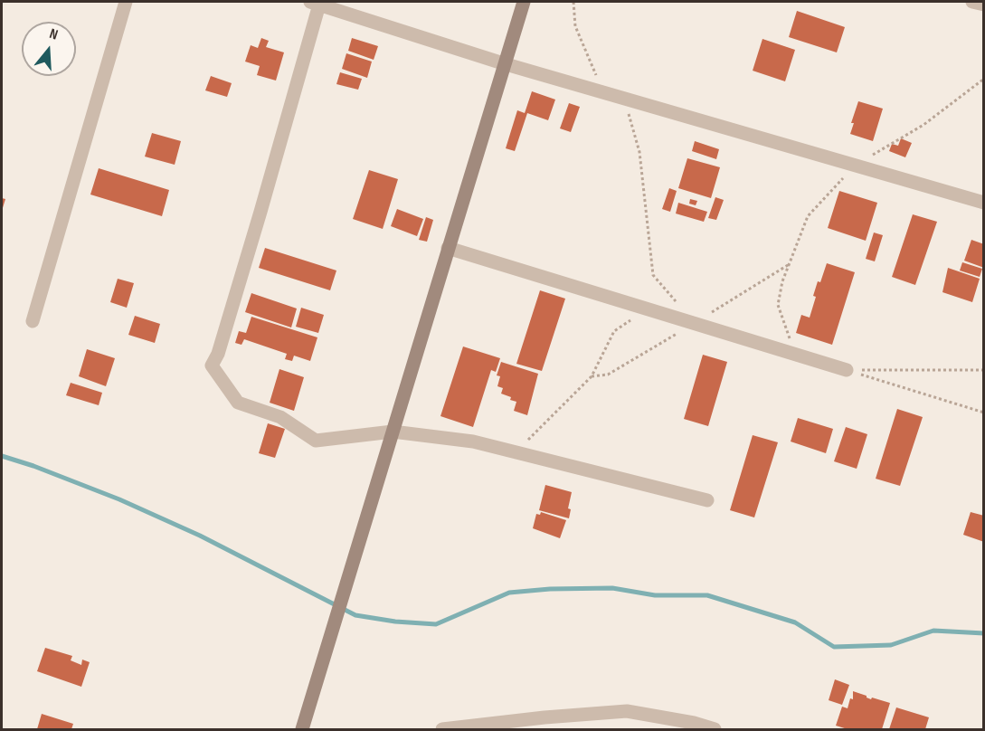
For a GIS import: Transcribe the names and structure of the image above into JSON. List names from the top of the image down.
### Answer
{
  "north": "top"
}
